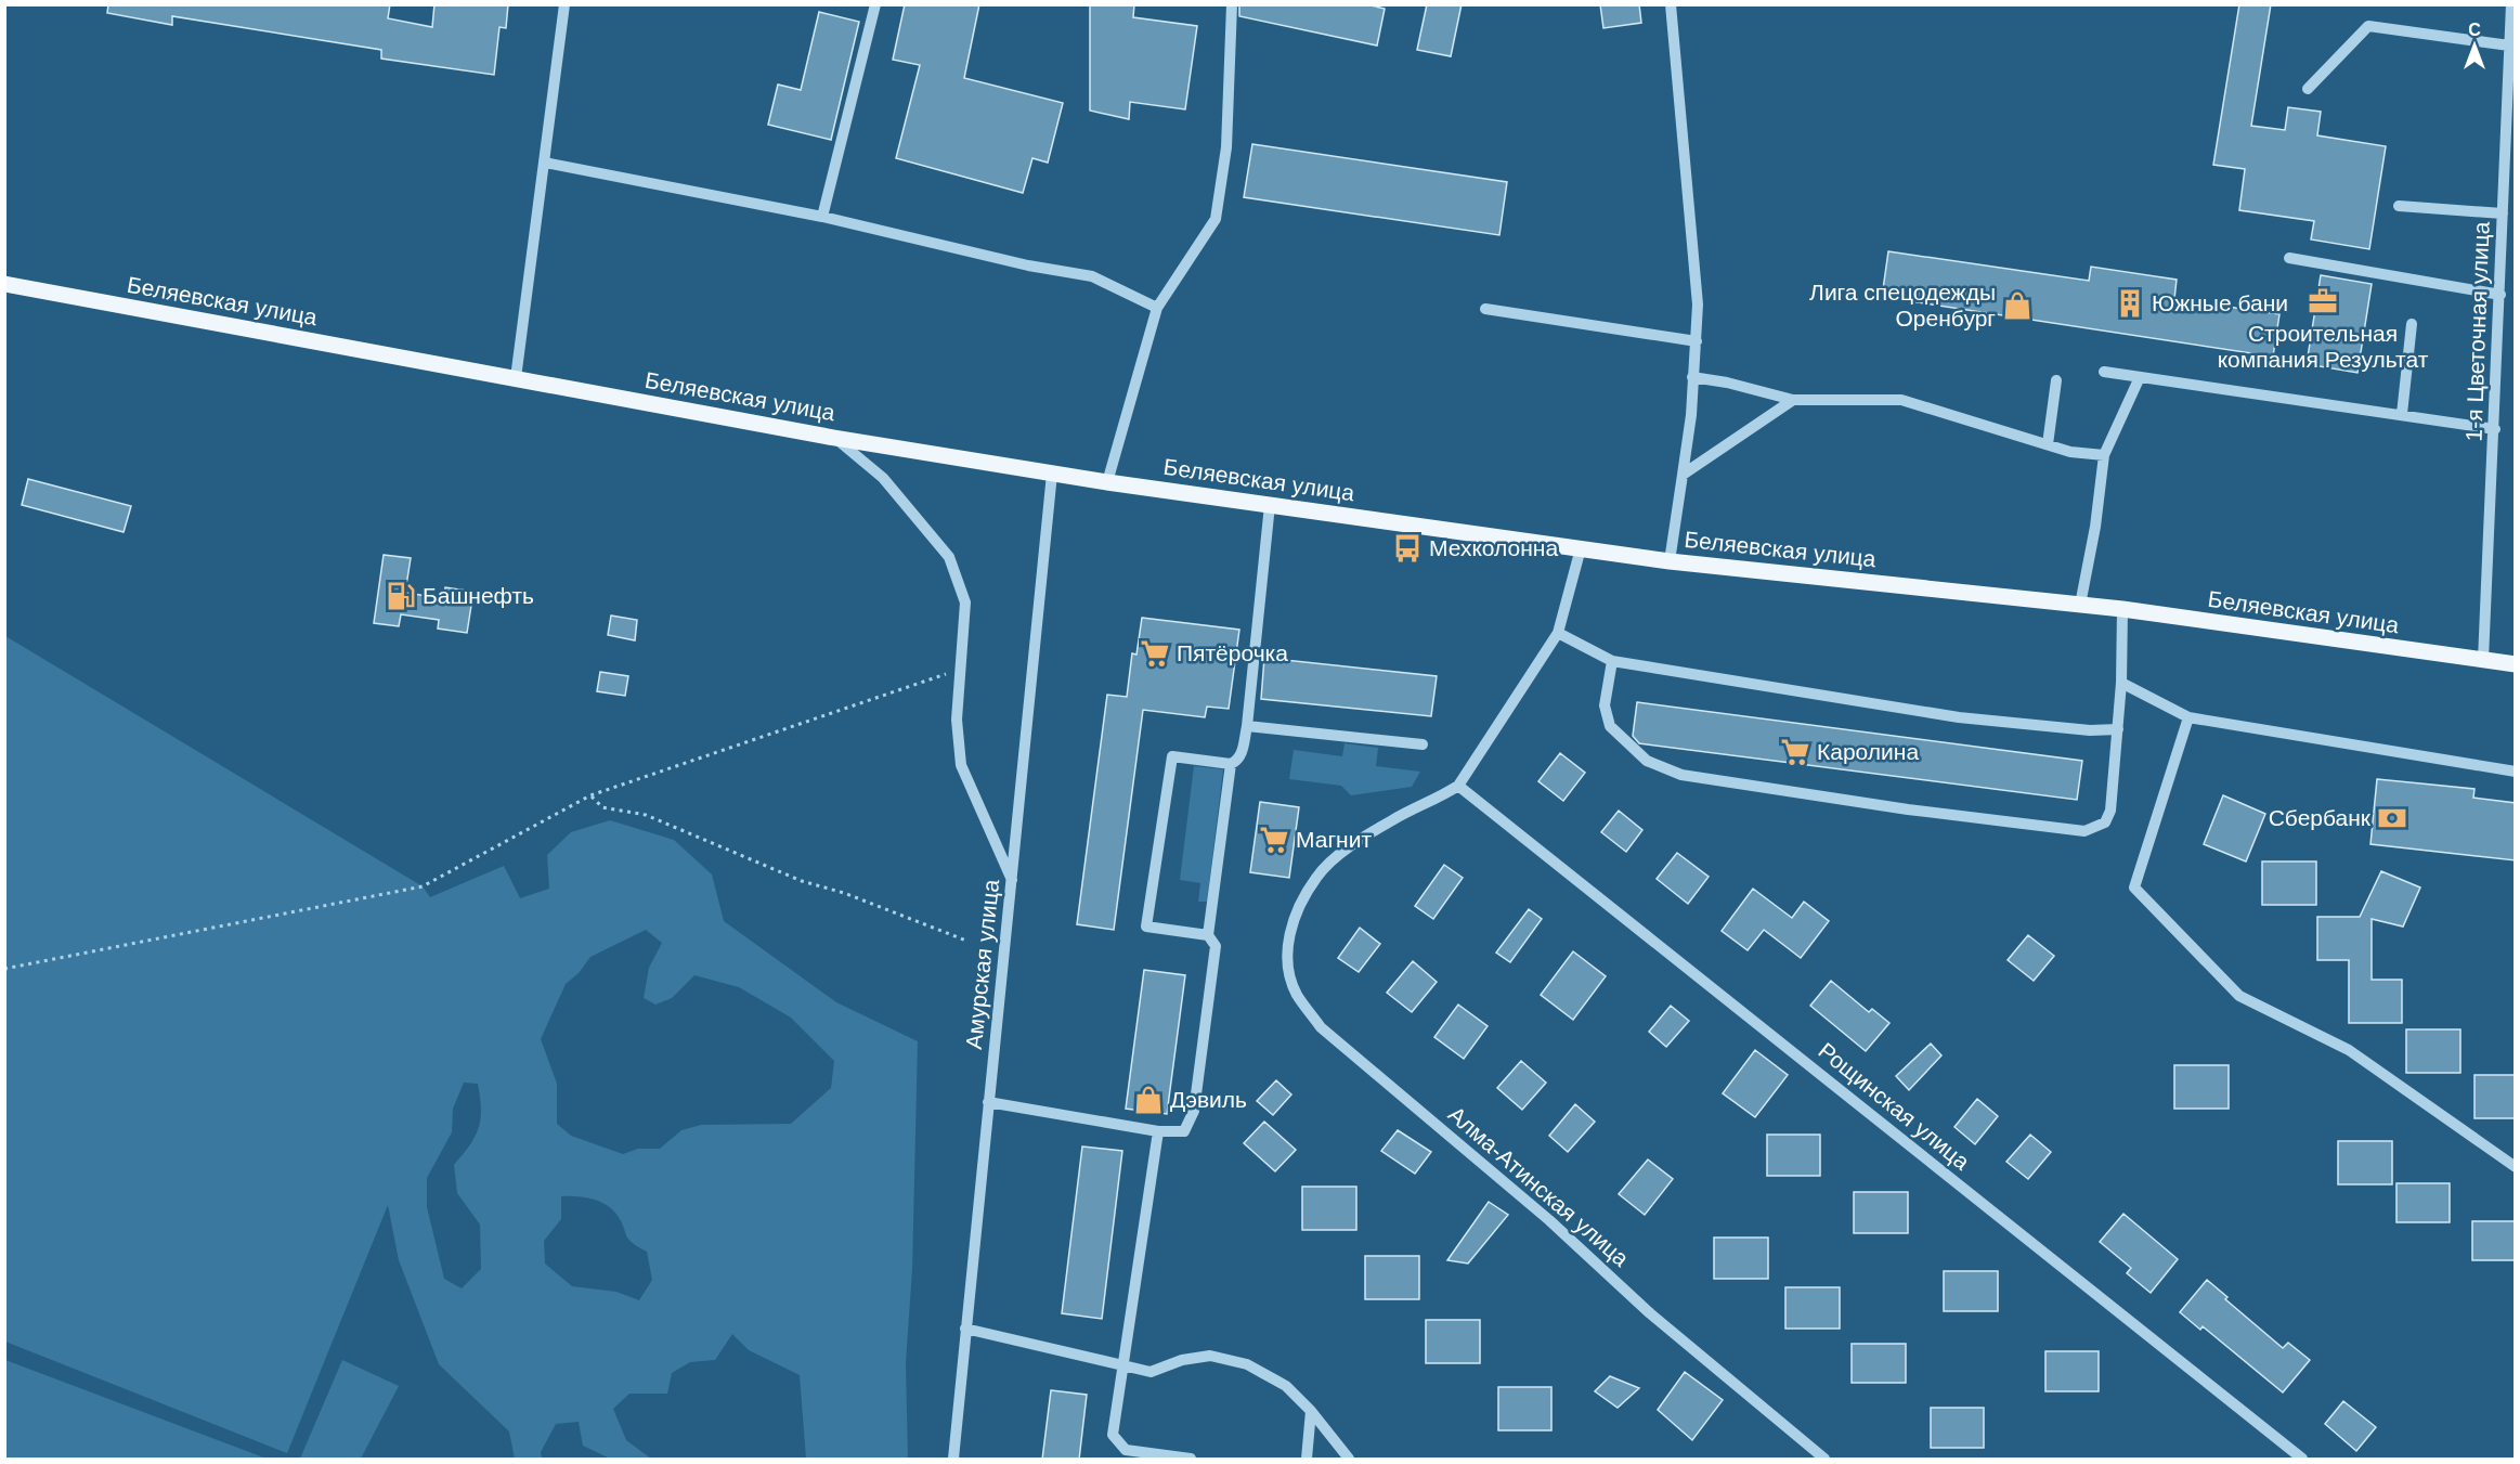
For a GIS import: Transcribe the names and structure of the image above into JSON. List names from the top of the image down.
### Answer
{
  "streets": {
    "main road": ["Беляевская улица"],
    "street": [
      "1-я Цветочная улица",
      "Амурская улица",
      "Рощинская улица",
      "Алма-Атинская улица"
    ]
  },
  "crossings": [
    ["Беляевская улица", "1-я Цветочная улица"],
    ["Беляевская улица", "Амурская улица"],
    ["Рощинская улица", "Алма-Атинская улица"]
  ],
  "places": {
    "office": ["Строительная компания Результат"],
    "building": ["Южные бани"],
    "shop": ["Лига спецодежды Оренбург", "Дэвиль"],
    "bus stop": ["Мехколонна"],
    "fuel station": ["Башнефть"],
    "supermarket": ["Пятёрочка", "Каролина", "Магнит"],
    "bank": ["Сбербанк"]
  },
  "north": "top"
}
